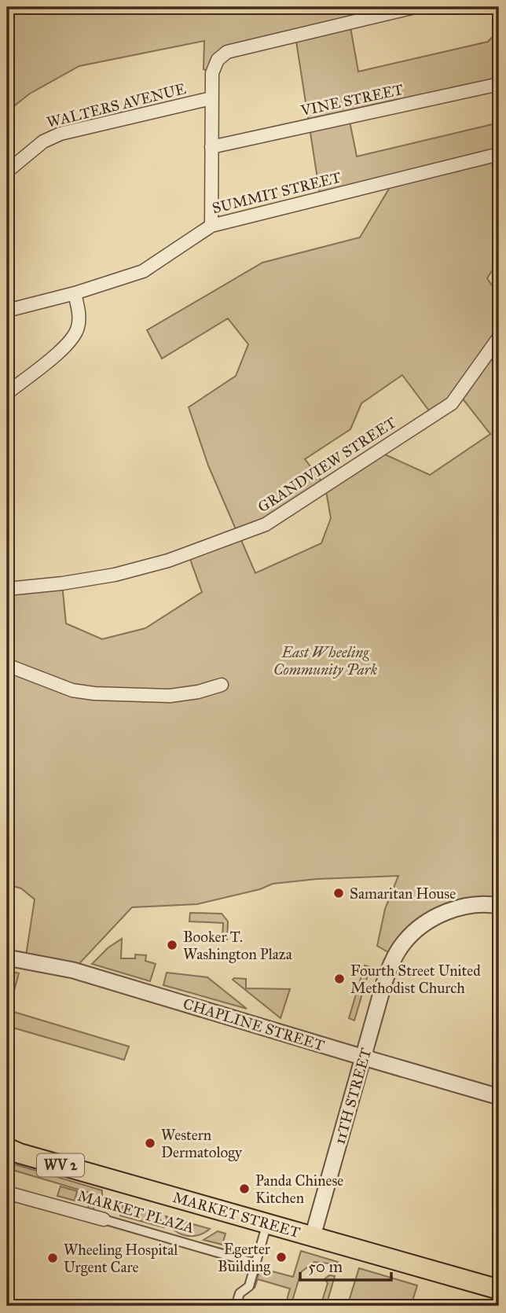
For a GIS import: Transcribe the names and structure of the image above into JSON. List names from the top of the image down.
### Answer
{
  "streets": {
    "main road": ["WV 2", "MARKET STREET"],
    "street": [
      "VINE STREET",
      "WALTERS AVENUE",
      "SUMMIT STREET",
      "GRANDVIEW STREET",
      "CHAPLINE STREET",
      "11TH STREET",
      "MARKET PLAZA"
    ]
  },
  "crossings": [
    ["CHAPLINE STREET", "11TH STREET"],
    ["11TH STREET", "MARKET STREET"]
  ],
  "parks": ["East Wheeling Community Park"],
  "places": [
    "Samaritan House",
    "Booker T. Washington Plaza",
    "Fourth Street United Methodist Church",
    "Western Dermatology",
    "Panda Chinese Kitchen",
    "Egerter Building",
    "Wheeling Hospital Urgent Care"
  ],
  "scale_bar": "50 m"
}
